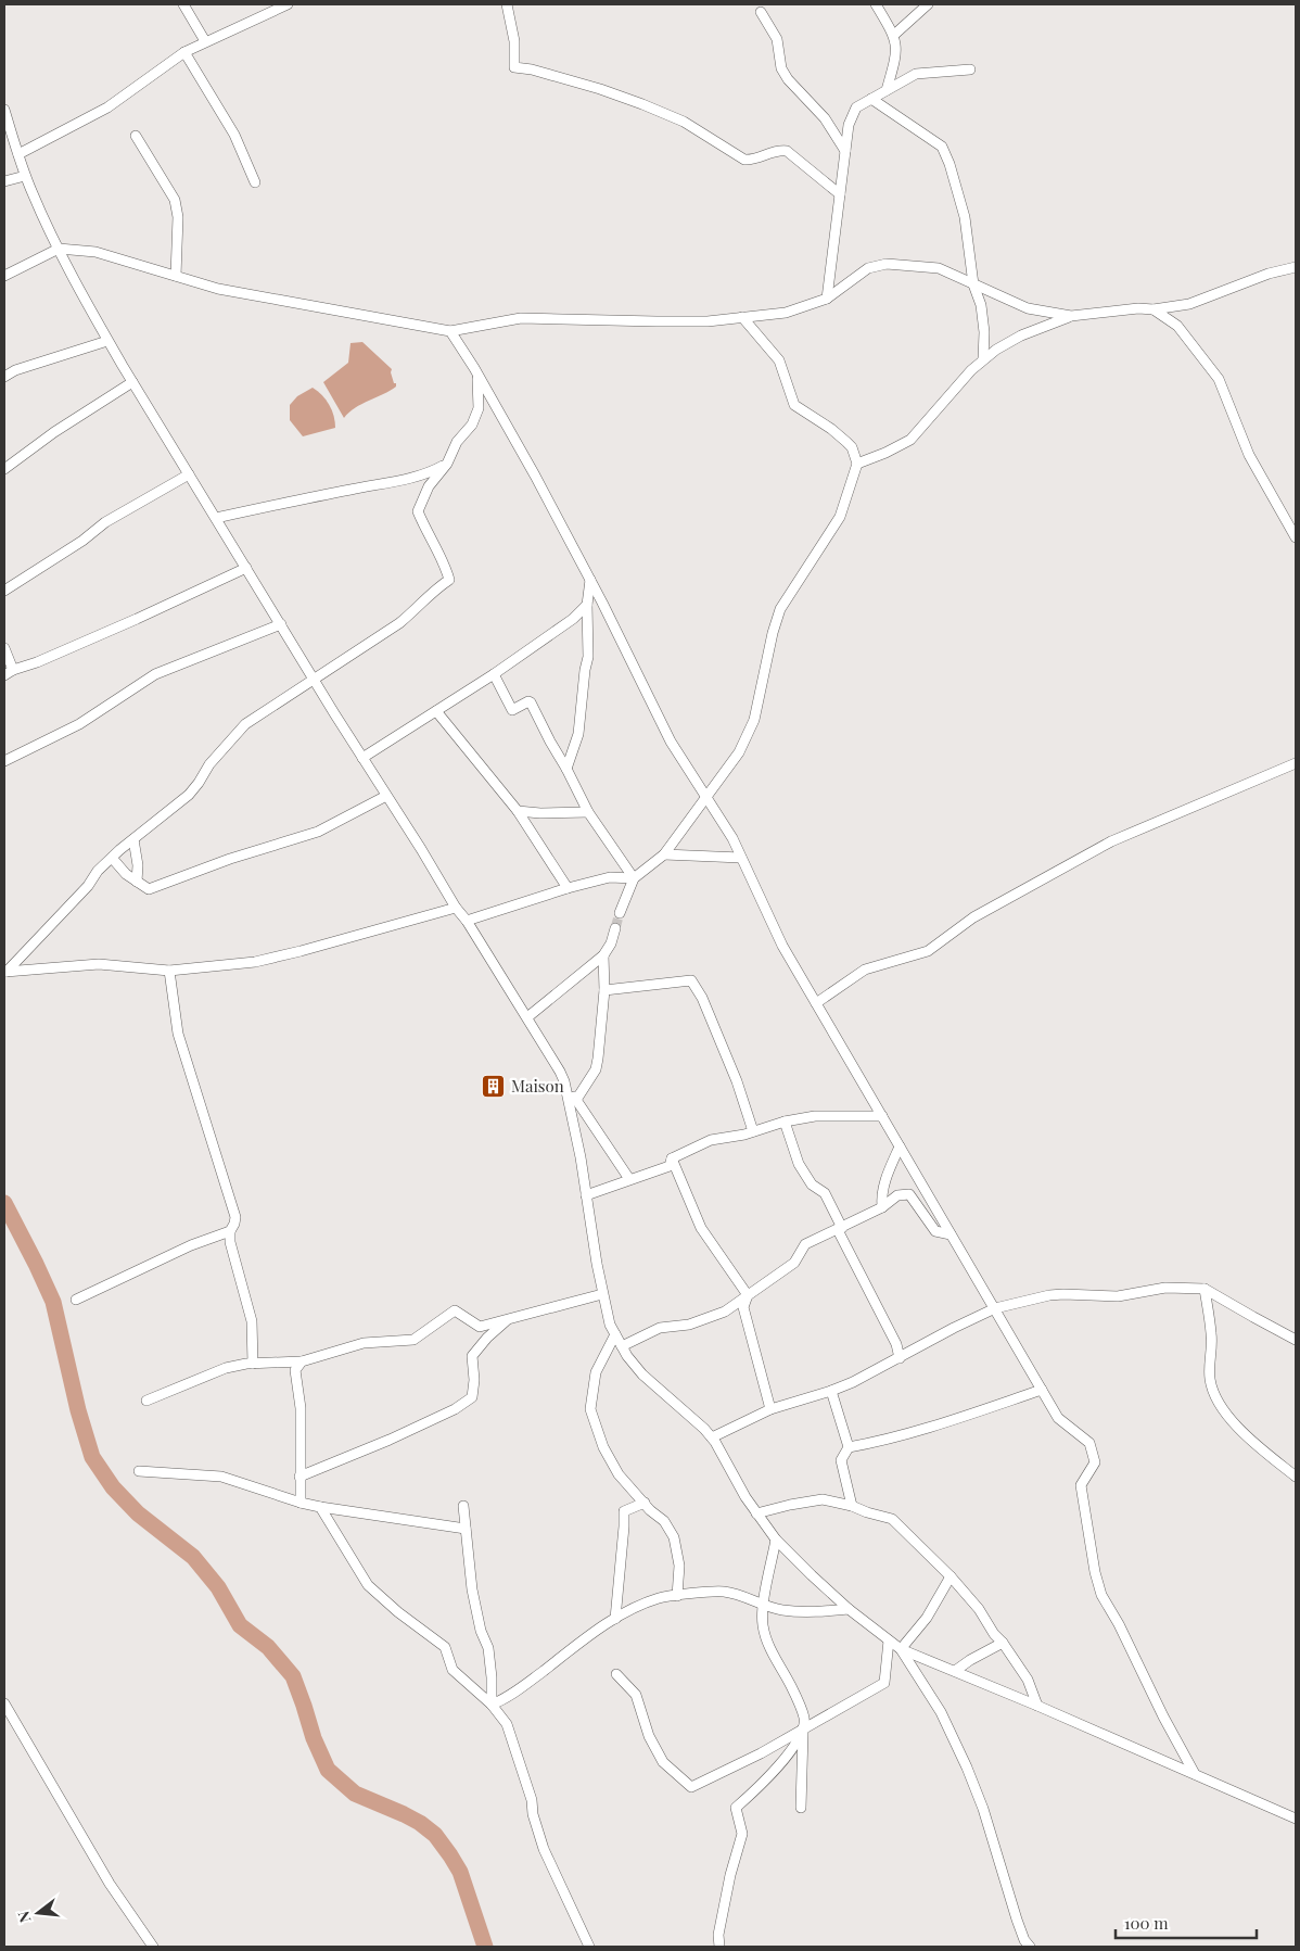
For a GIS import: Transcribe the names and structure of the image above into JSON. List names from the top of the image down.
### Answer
{
  "places": {
    "building": ["Maison"]
  },
  "scale_bar": "100 m",
  "north": "left"
}
